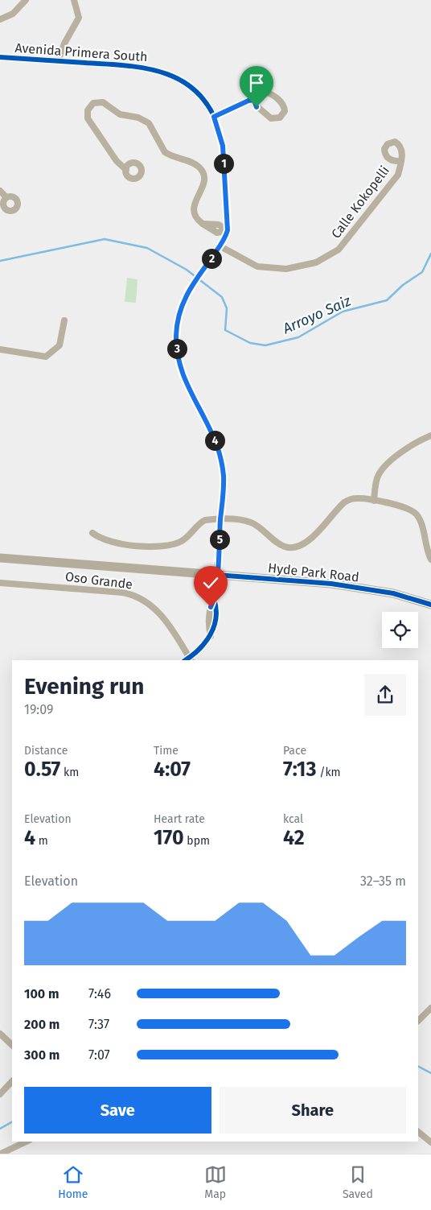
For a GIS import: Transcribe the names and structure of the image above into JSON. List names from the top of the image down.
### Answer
{
  "streets": {
    "main road": ["Hyde Park Road"],
    "street": ["Avenida Primera South", "Calle Kokopelli", "Oso Grande"]
  },
  "crossings": [
    ["Avenida Primera South", "Calle Kokopelli"],
    ["Avenida Primera South", "Hyde Park Road"],
    ["Avenida Primera South", "Oso Grande"]
  ],
  "water": ["Arroyo Saiz"],
  "page": {
    "pins": [
      "1",
      "2",
      "3",
      "4",
      "5"
    ],
    "heading": ["Evening run", "19:09"],
    "stats": [
      ["Distance", "0.57 km"],
      ["Time", "4:07"],
      ["Pace", "7:13 /km"],
      ["Elevation", "4 m"],
      ["Heart rate", "170 bpm"],
      ["kcal", "42"]
    ],
    "chart": ["Elevation", "32–35 m"],
    "list": [
      {
        "name": "100 m",
        "note": "7:46"
      },
      {
        "name": "200 m",
        "note": "7:37"
      },
      {
        "name": "300 m",
        "note": "7:07"
      }
    ],
    "buttons": ["Save", "Share"],
    "tabs": ["Home", "Map", "Saved"]
  }
}
